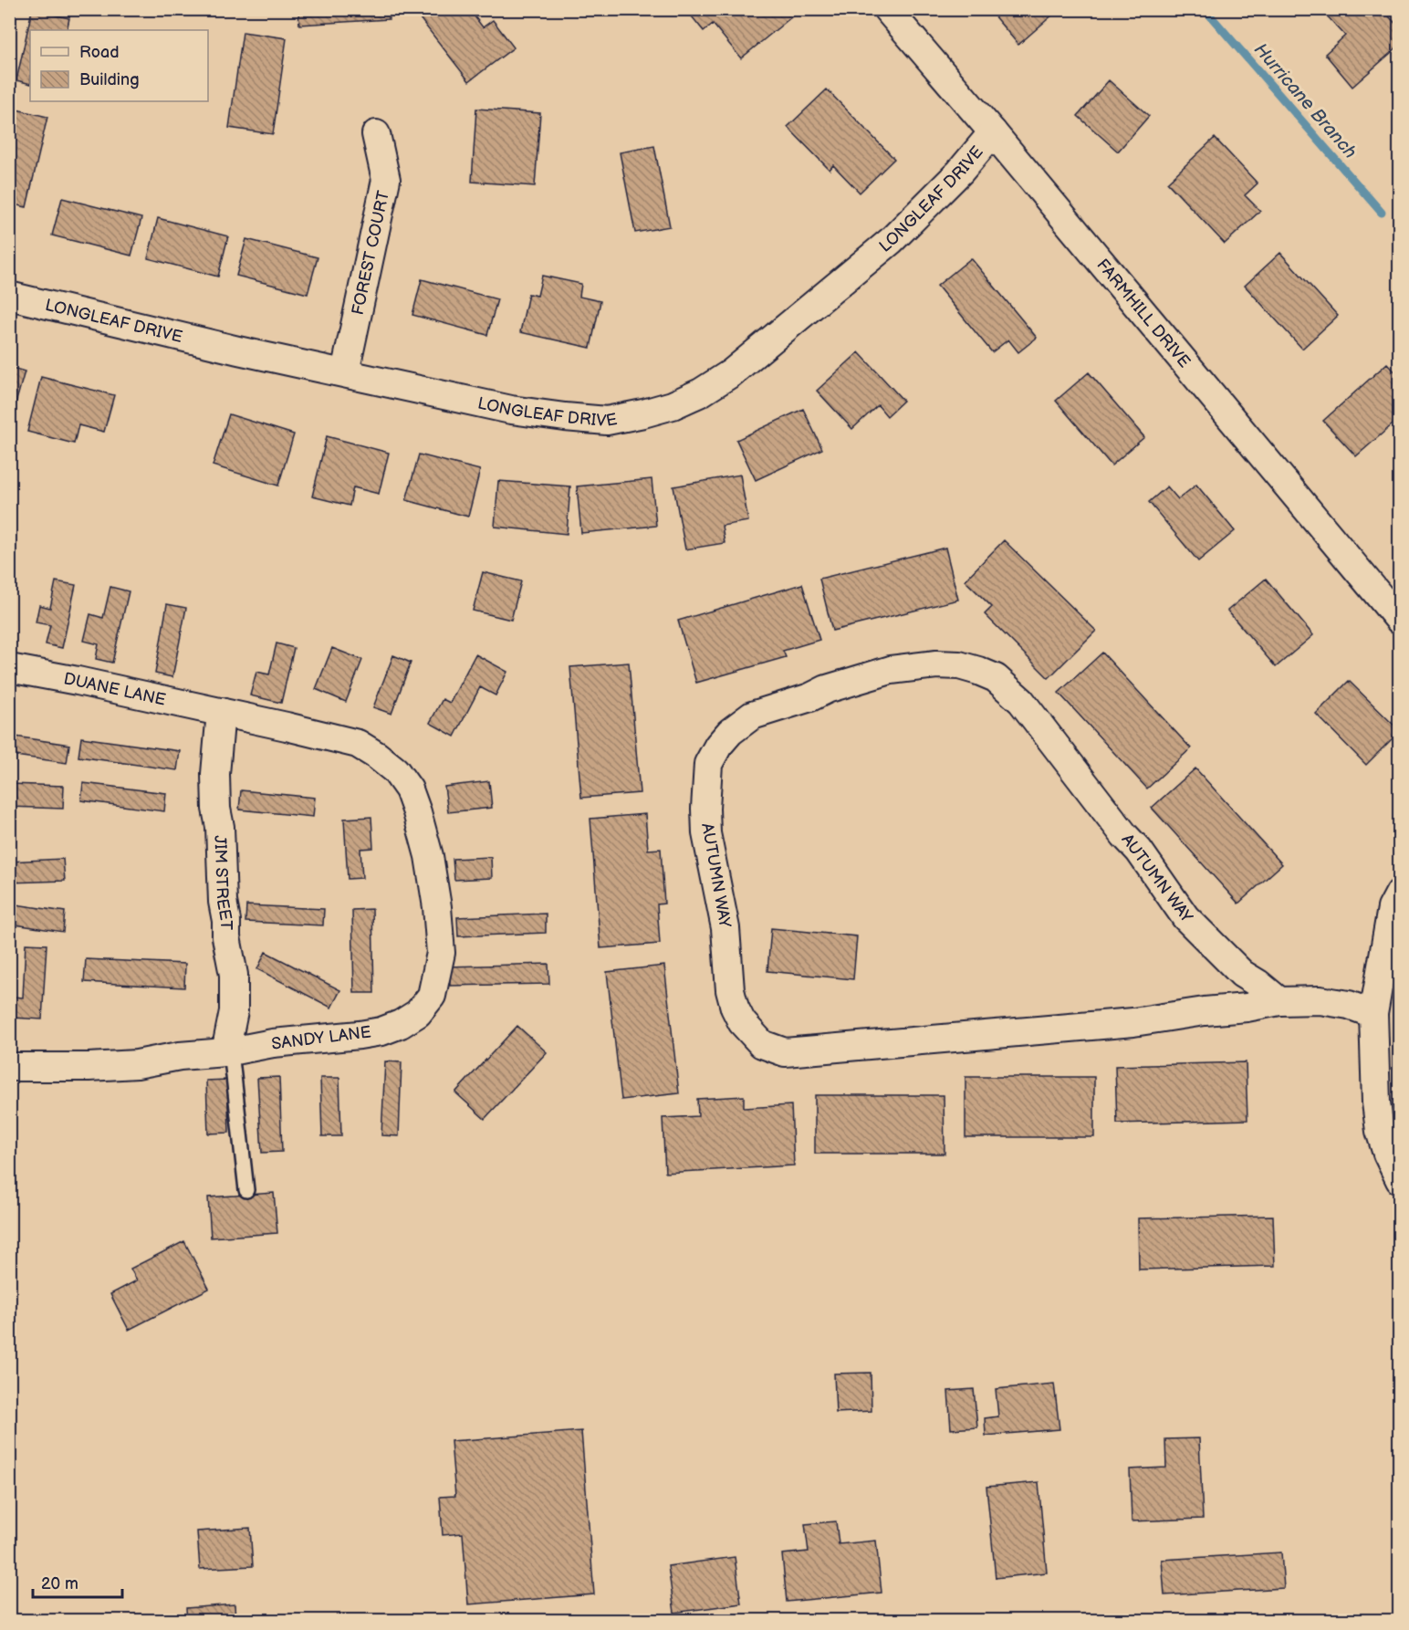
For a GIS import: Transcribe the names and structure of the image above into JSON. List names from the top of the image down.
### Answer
{
  "streets": {
    "street": [
      "LONGLEAF DRIVE",
      "FOREST COURT",
      "FARMHILL DRIVE",
      "DUANE LANE",
      "AUTUMN WAY",
      "JIM STREET",
      "SANDY LANE"
    ]
  },
  "crossings": [
    ["LONGLEAF DRIVE", "FOREST COURT"],
    ["LONGLEAF DRIVE", "FARMHILL DRIVE"],
    ["DUANE LANE", "JIM STREET"],
    ["DUANE LANE", "SANDY LANE"],
    ["JIM STREET", "SANDY LANE"]
  ],
  "water": ["Hurricane Branch"],
  "legend": ["Road", "Building"],
  "scale_bar": "20 m"
}
